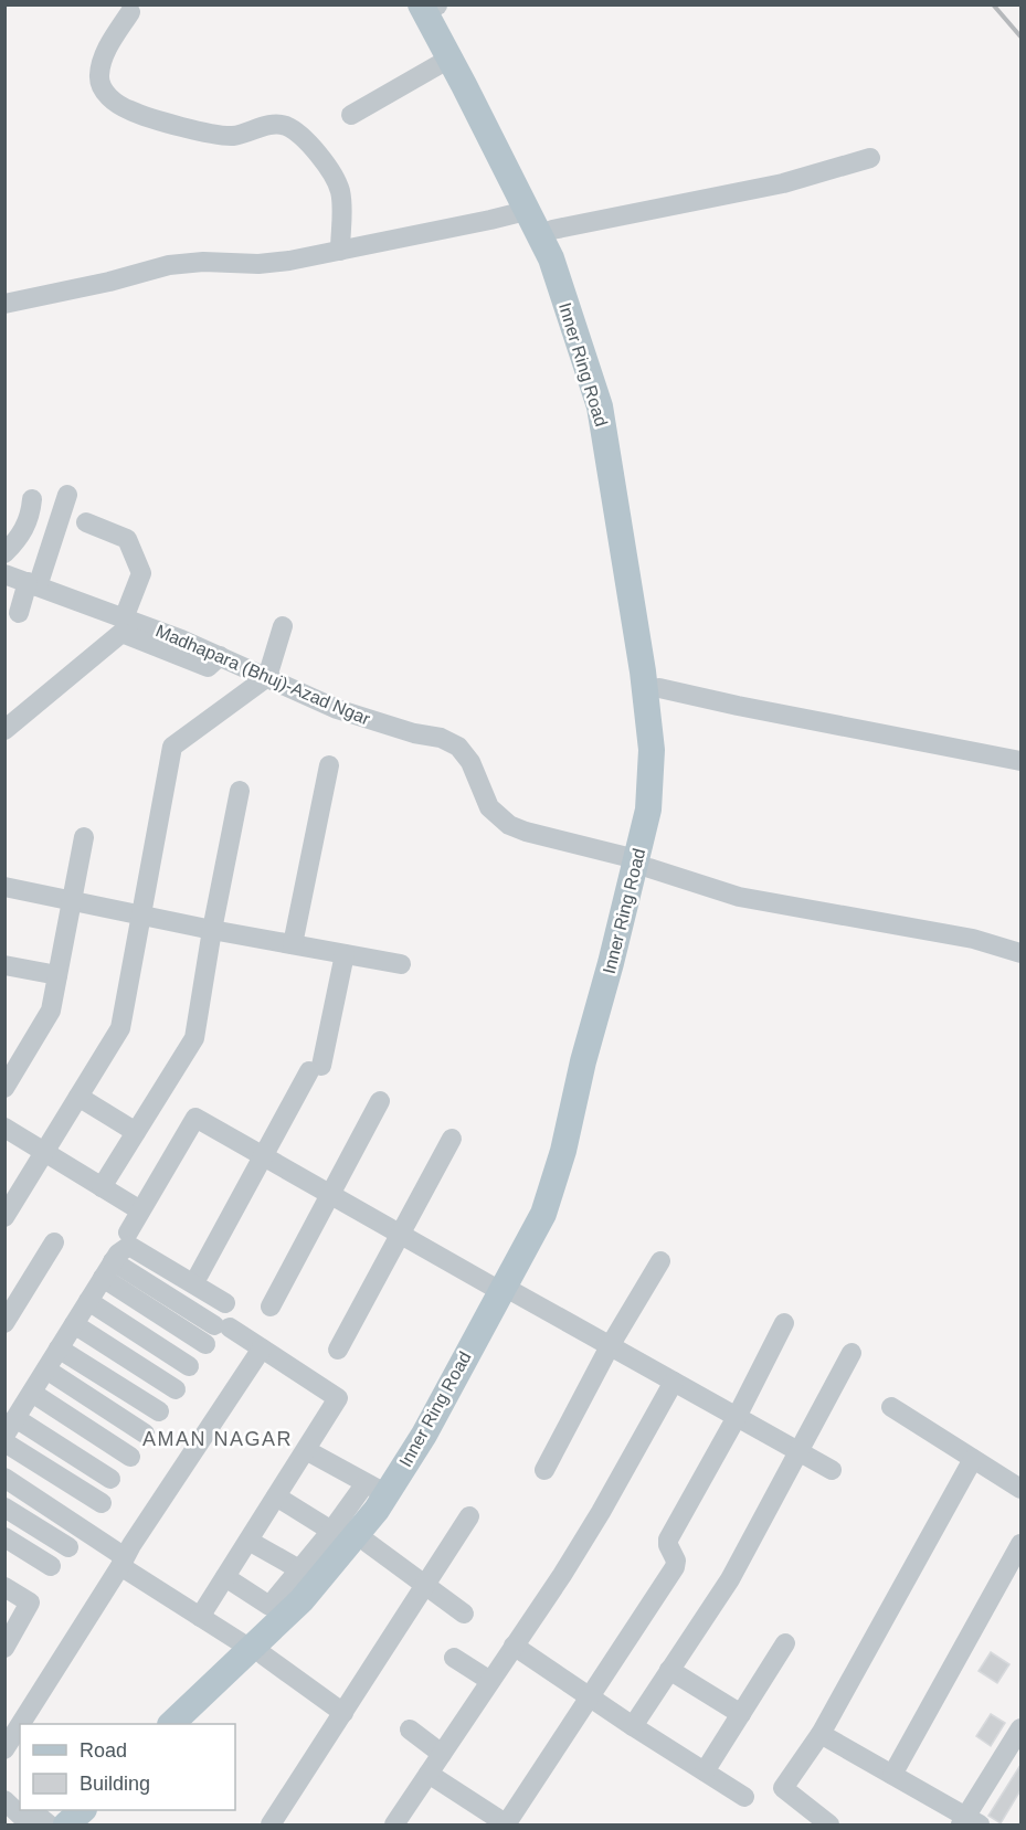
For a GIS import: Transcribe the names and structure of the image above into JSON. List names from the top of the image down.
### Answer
{
  "streets": {
    "main road": ["Inner Ring Road"],
    "street": ["Madhapara (Bhuj)-Azad Ngar"]
  },
  "crossings": [
    ["Inner Ring Road", "Madhapara (Bhuj)-Azad Ngar"]
  ],
  "districts": ["AMAN NAGAR"],
  "legend": ["Road", "Building"]
}
